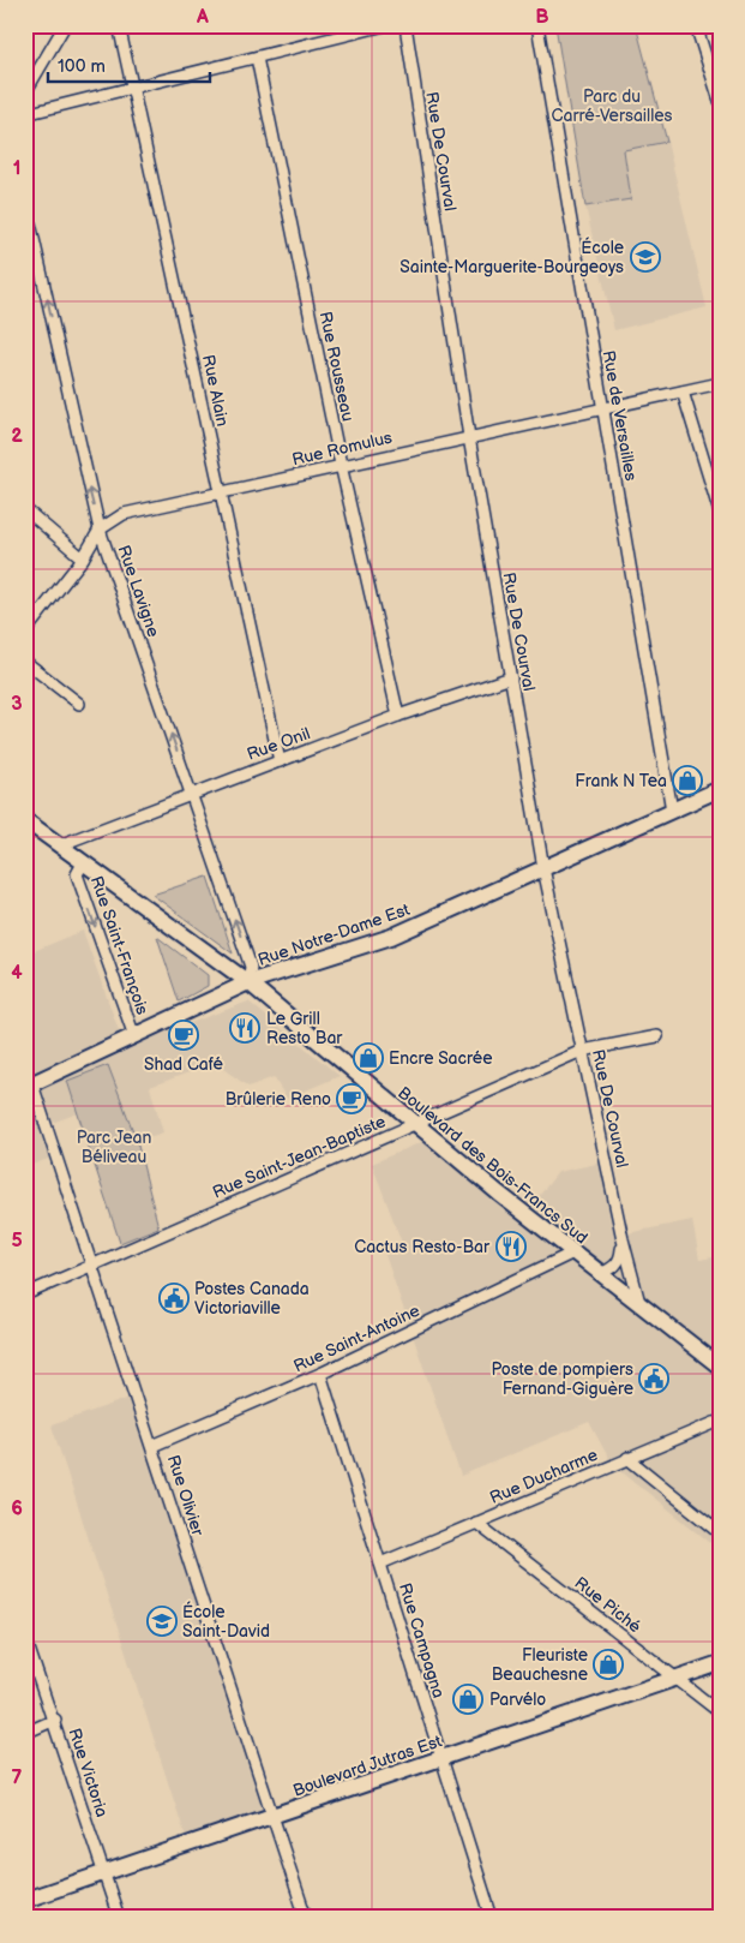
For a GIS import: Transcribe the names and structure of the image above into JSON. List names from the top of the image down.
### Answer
{
  "streets": {
    "street": [
      "Rue De Courval",
      "Rue Rousseau",
      "Rue Alain",
      "Rue de Versailles",
      "Rue Romulus",
      "Rue Lavigne",
      "Rue Onil",
      "Rue Notre-Dame Est",
      "Rue Saint-François",
      "Rue Saint-Jean-Baptiste",
      "Boulevard des Bois-Francs Sud",
      "Rue Saint-Antoine",
      "Rue Ducharme",
      "Rue Olivier",
      "Rue Piché",
      "Rue Campagna",
      "Boulevard Jutras Est",
      "Rue Victoria"
    ]
  },
  "crossings": [
    ["Rue De Courval", "Rue Romulus"],
    ["Rue De Courval", "Rue Onil"],
    ["Rue De Courval", "Rue Notre-Dame Est"],
    ["Rue De Courval", "Rue Saint-Jean-Baptiste"],
    ["Rue De Courval", "Boulevard des Bois-Francs Sud"],
    ["Rue Rousseau", "Rue Romulus"],
    ["Rue Rousseau", "Rue Onil"],
    ["Rue Alain", "Rue Romulus"],
    ["Rue Alain", "Rue Onil"],
    ["Rue de Versailles", "Rue Romulus"],
    ["Rue de Versailles", "Rue Notre-Dame Est"],
    ["Rue Romulus", "Rue Lavigne"],
    ["Rue Lavigne", "Rue Onil"],
    ["Rue Lavigne", "Rue Notre-Dame Est"],
    ["Rue Lavigne", "Boulevard des Bois-Francs Sud"],
    ["Rue Onil", "Boulevard des Bois-Francs Sud"],
    ["Rue Notre-Dame Est", "Rue Saint-François"],
    ["Rue Notre-Dame Est", "Boulevard des Bois-Francs Sud"],
    ["Rue Notre-Dame Est", "Rue Olivier"],
    ["Rue Saint-François", "Boulevard des Bois-Francs Sud"],
    ["Rue Saint-Jean-Baptiste", "Boulevard des Bois-Francs Sud"],
    ["Rue Saint-Jean-Baptiste", "Rue Olivier"],
    ["Boulevard des Bois-Francs Sud", "Rue Saint-Antoine"],
    ["Rue Saint-Antoine", "Rue Olivier"],
    ["Rue Saint-Antoine", "Rue Campagna"],
    ["Rue Ducharme", "Rue Piché"],
    ["Rue Ducharme", "Rue Campagna"],
    ["Rue Olivier", "Boulevard Jutras Est"],
    ["Rue Piché", "Boulevard Jutras Est"],
    ["Rue Campagna", "Boulevard Jutras Est"],
    ["Boulevard Jutras Est", "Rue Victoria"]
  ],
  "one_way": ["Rue Lavigne", "Rue Saint-François"],
  "parks": ["Parc du Carré-Versailles", "Parc Jean Béliveau"],
  "places": {
    "school or university": ["École Sainte-Marguerite-Bourgeoys", "École Saint-David"],
    "shop": [
      "Frank N Tea",
      "Encre Sacrée",
      "Fleuriste Beauchesne",
      "Parvélo"
    ],
    "restaurant": ["Le Grill Resto Bar", "Cactus Resto-Bar"],
    "cafe": ["Shad Café", "Brûlerie Reno"],
    "public building": ["Postes Canada Victoriaville", "Poste de pompiers Fernand-Giguère"]
  },
  "scale_bar": "100 m",
  "grid": {
    "columns": ["A", "B"],
    "rows": [
      "1",
      "2",
      "3",
      "4",
      "5",
      "6",
      "7"
    ]
  }
}
